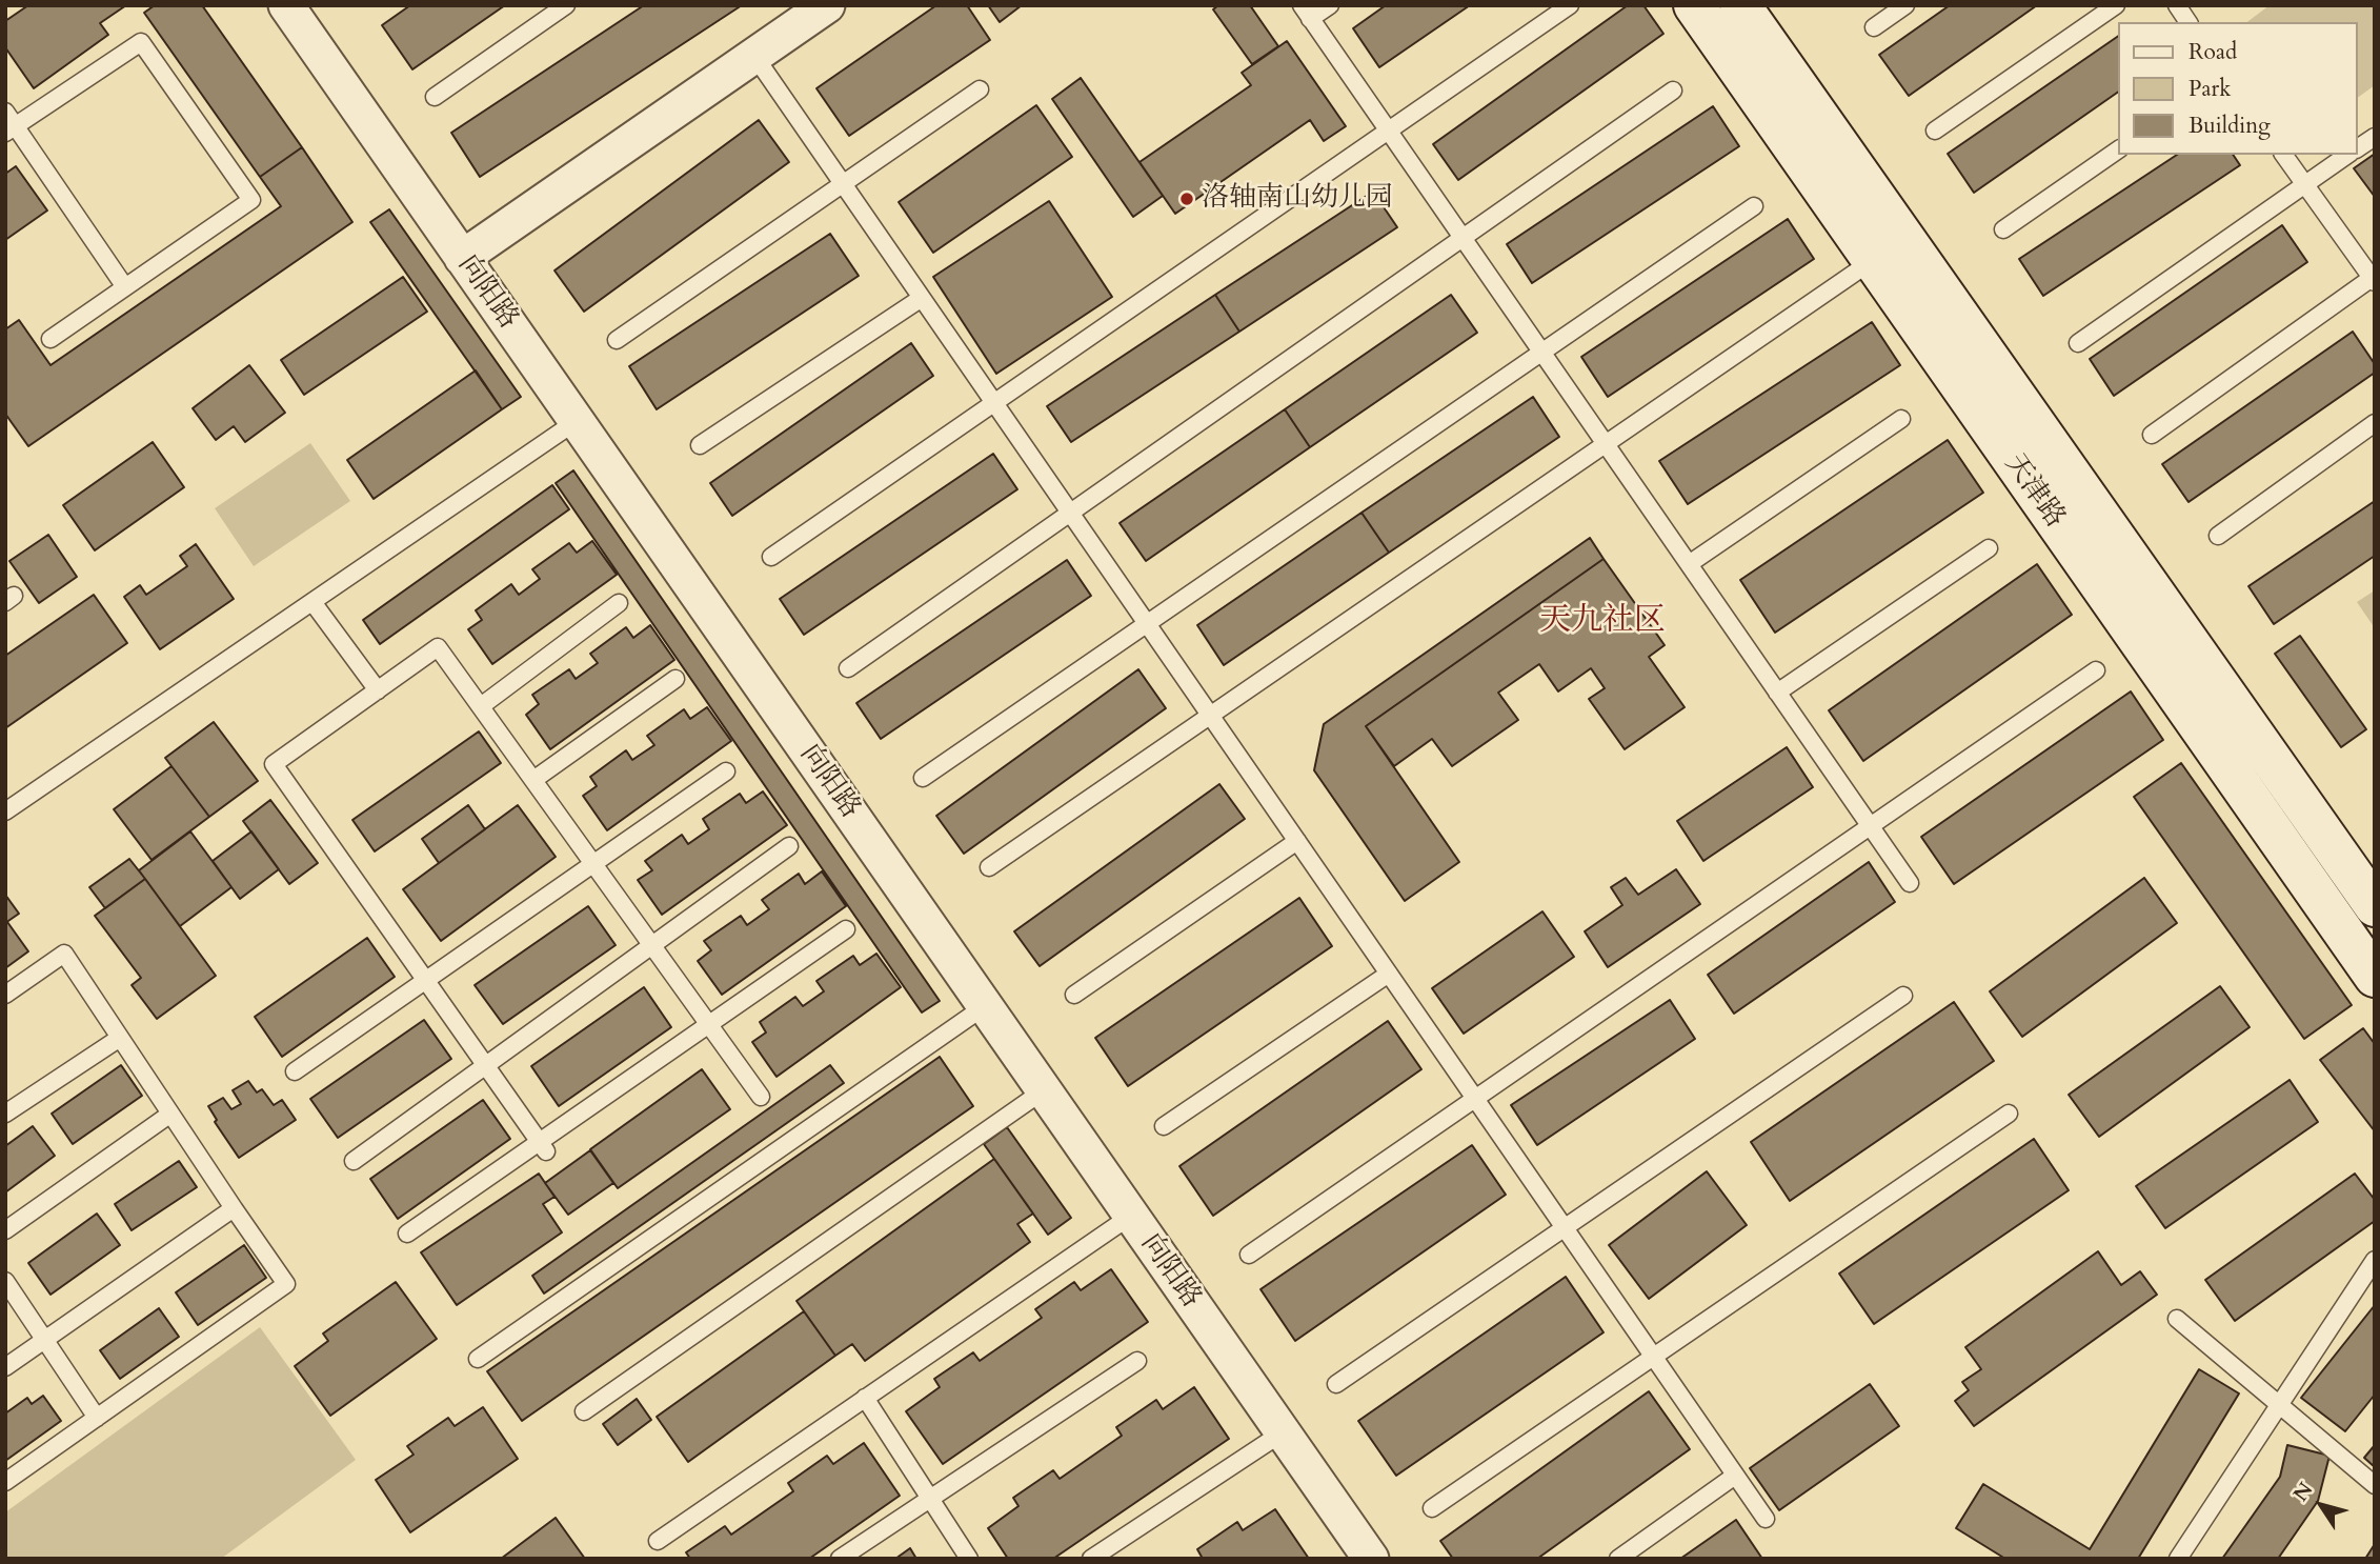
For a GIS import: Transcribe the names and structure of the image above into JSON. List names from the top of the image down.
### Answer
{
  "streets": {
    "main road": ["天津路"],
    "street": ["向阳路"]
  },
  "districts": ["天九社区"],
  "places": ["洛轴南山幼儿园"],
  "legend": ["Road", "Park", "Building"],
  "north": "top left"
}
